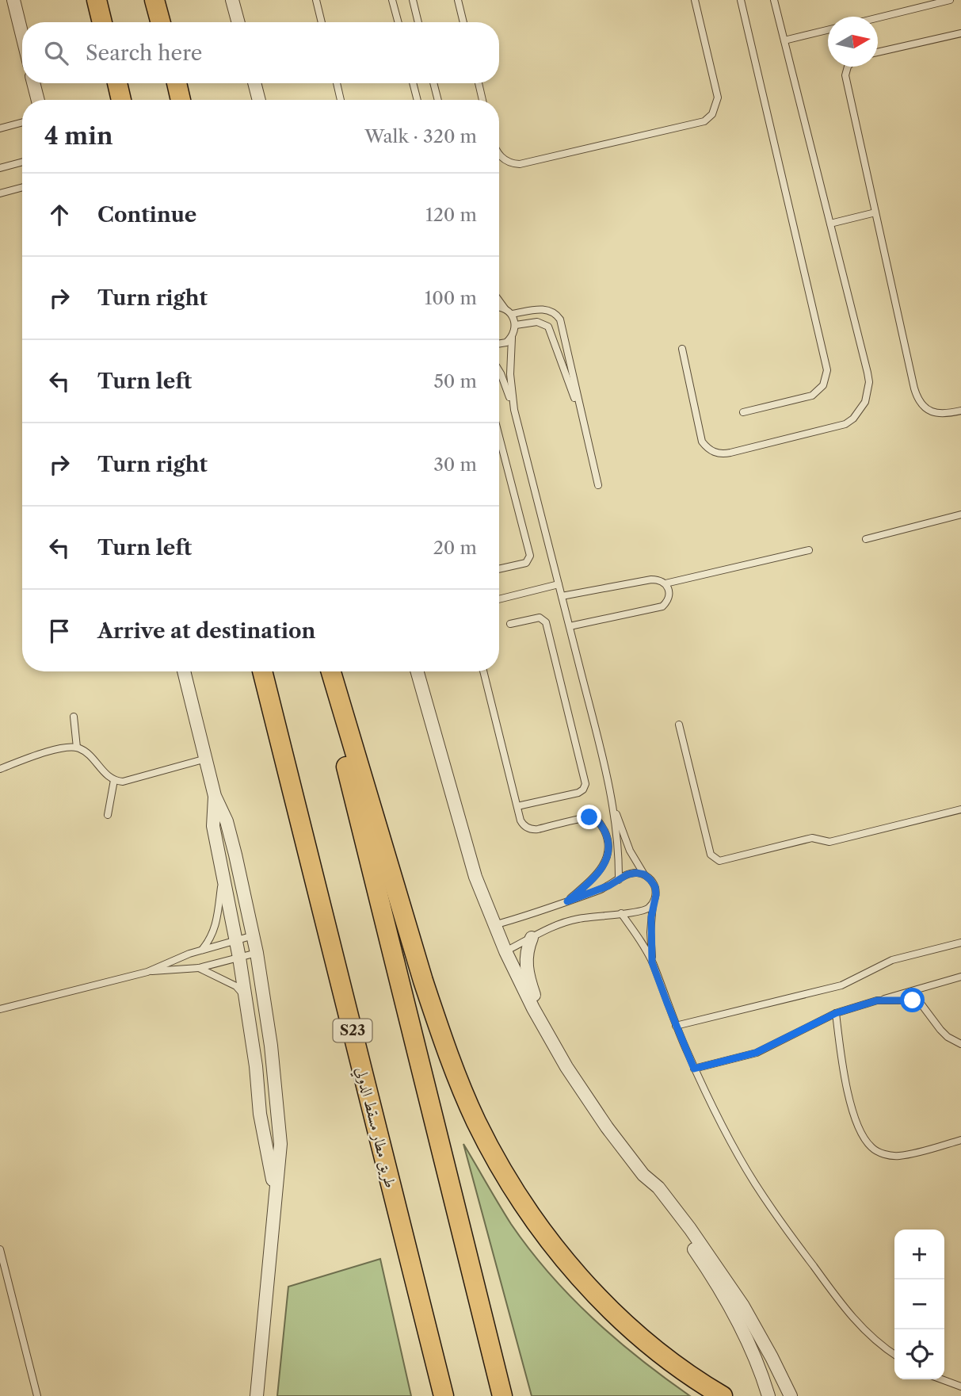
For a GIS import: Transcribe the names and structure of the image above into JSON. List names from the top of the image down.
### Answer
{
  "streets": {
    "main road": ["S23", "طريق مطار مسقط الدولي"]
  },
  "north": "right",
  "page": {
    "search": "Search here",
    "heading": ["4 min", "Walk · 320 m"],
    "list": [
      ["Continue", "120 m"],
      ["Turn right", "100 m"],
      ["Turn left", "50 m"],
      ["Turn right", "30 m"],
      ["Turn left", "20 m"],
      "Arrive at destination"
    ],
    "map_buttons": ["+", "−"]
  }
}
